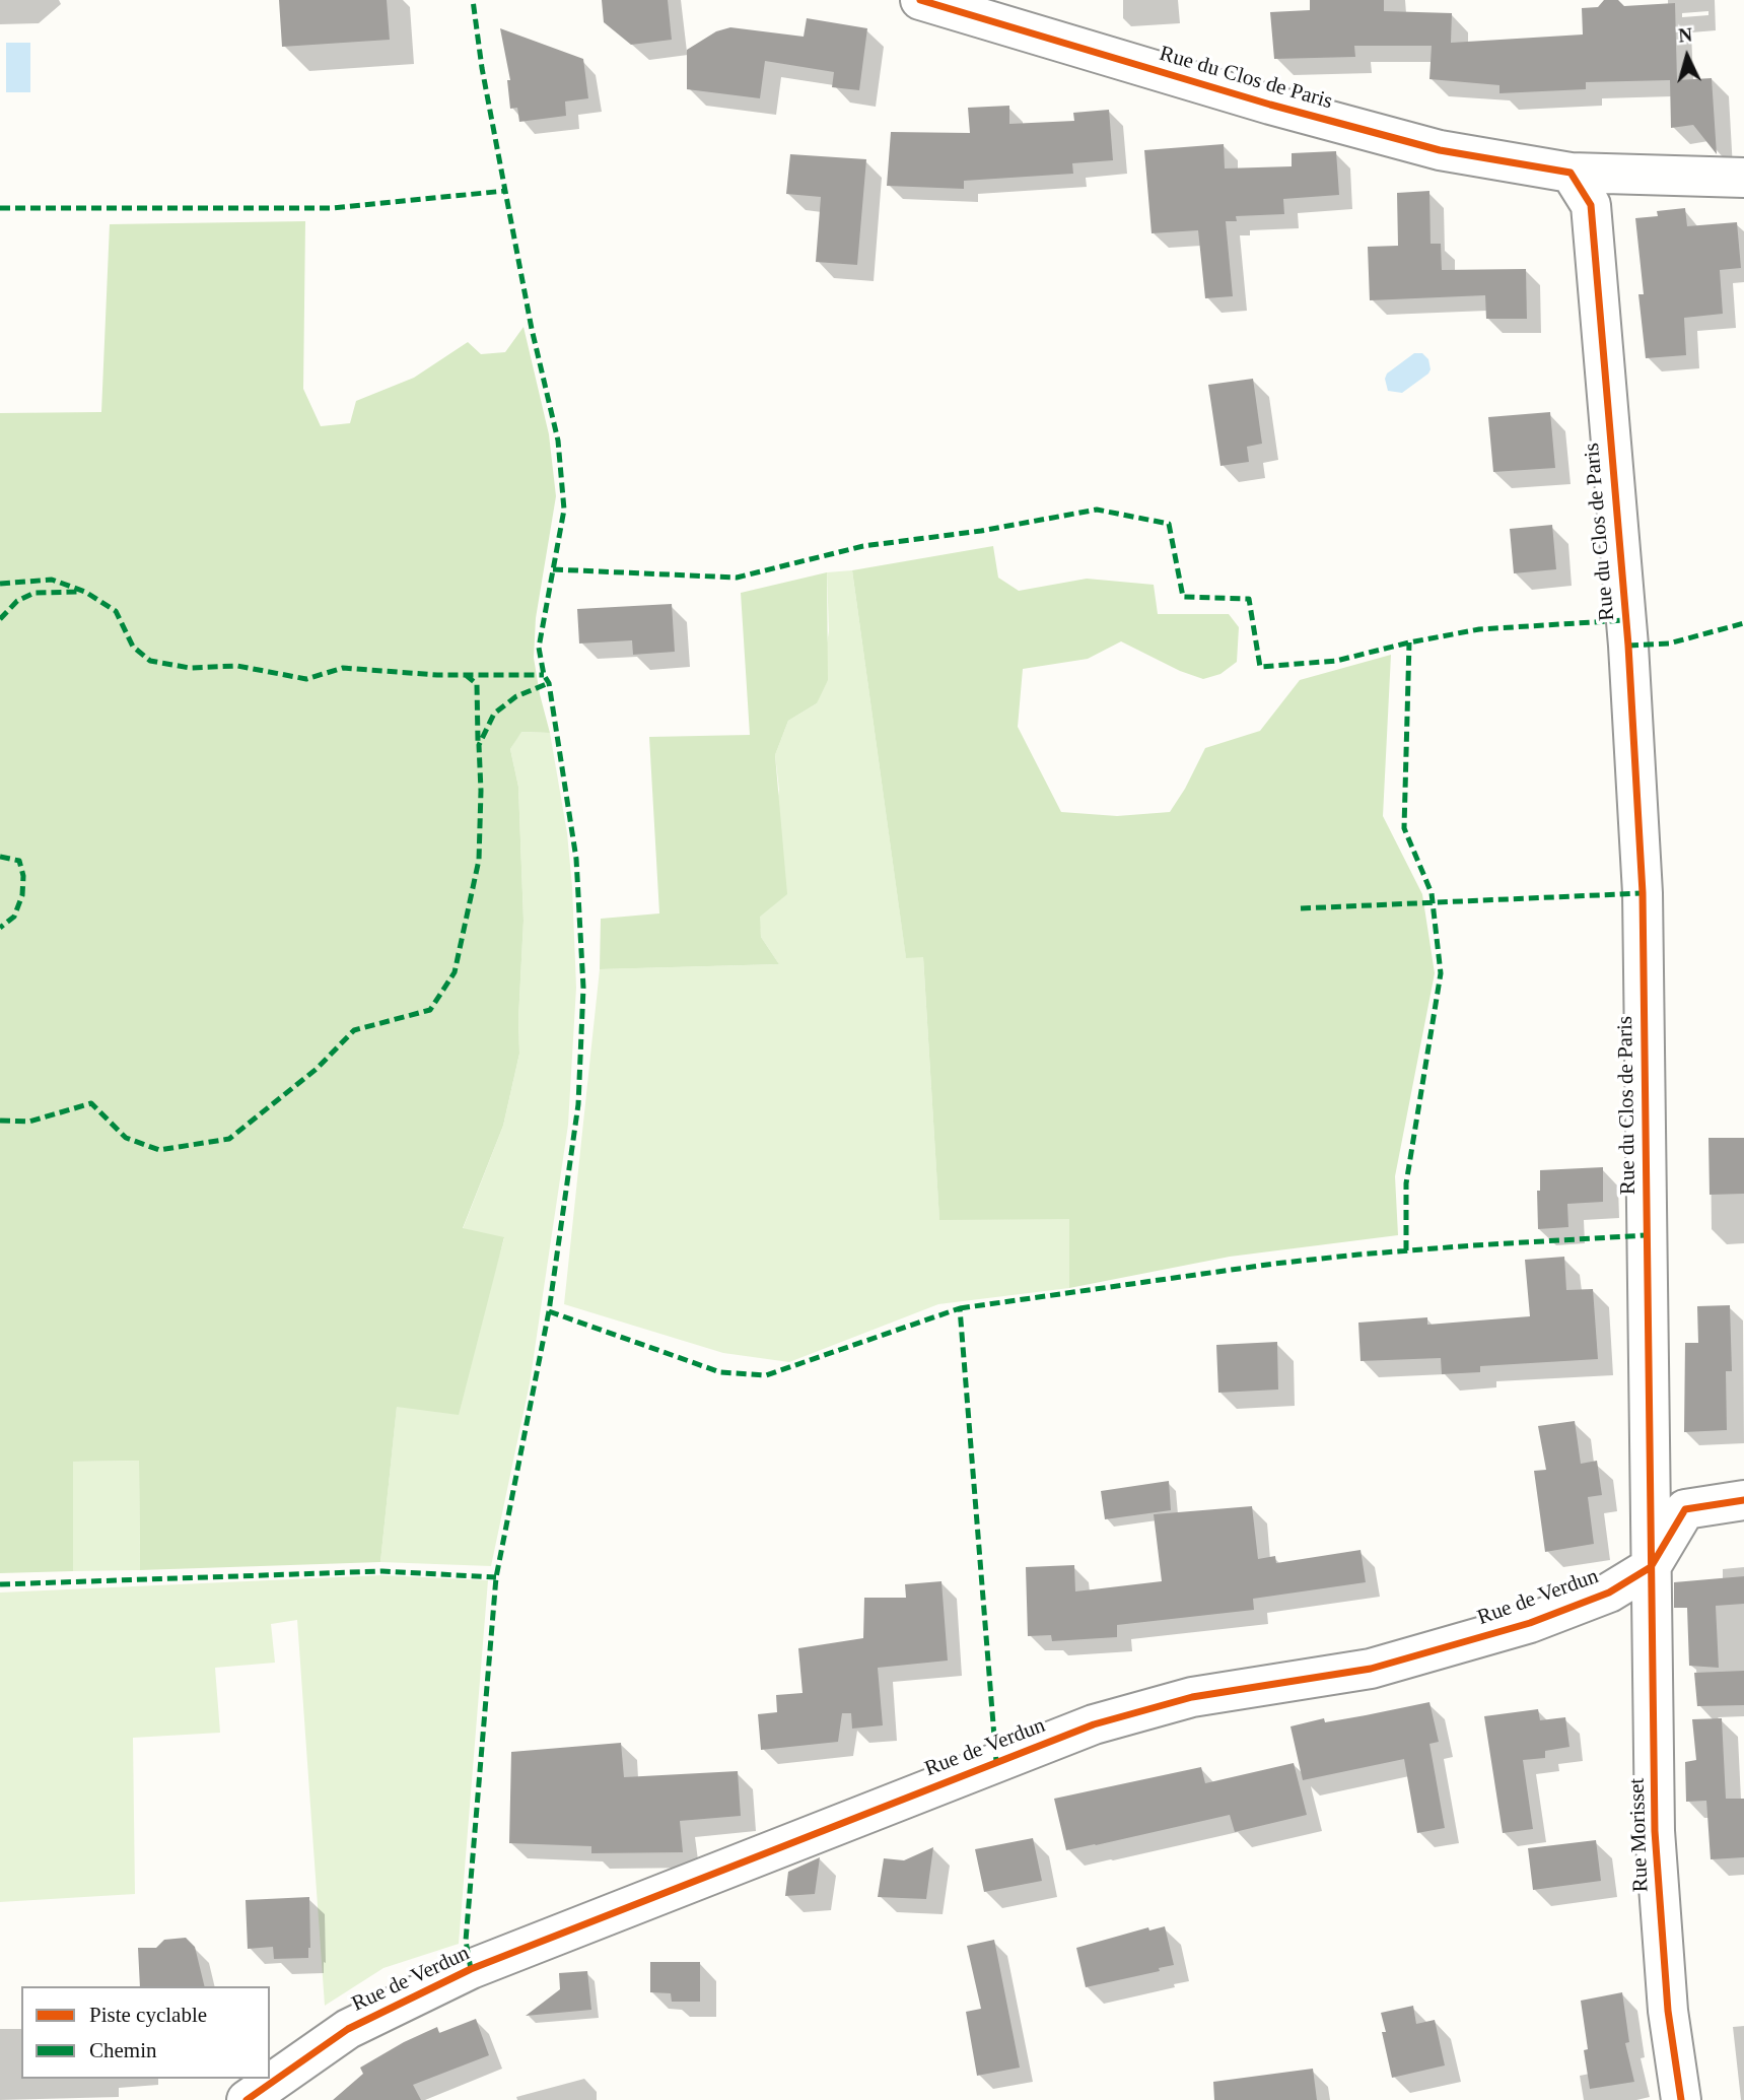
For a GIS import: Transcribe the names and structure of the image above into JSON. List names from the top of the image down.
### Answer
{
  "streets": {
    "street": ["Rue du Clos de Paris", "Rue de Verdun", "Rue Morisset"]
  },
  "crossings": [
    ["Rue du Clos de Paris", "Rue de Verdun"],
    ["Rue du Clos de Paris", "Rue Morisset"],
    ["Rue de Verdun", "Rue Morisset"]
  ],
  "legend": ["Piste cyclable", "Chemin"],
  "north": "top"
}
